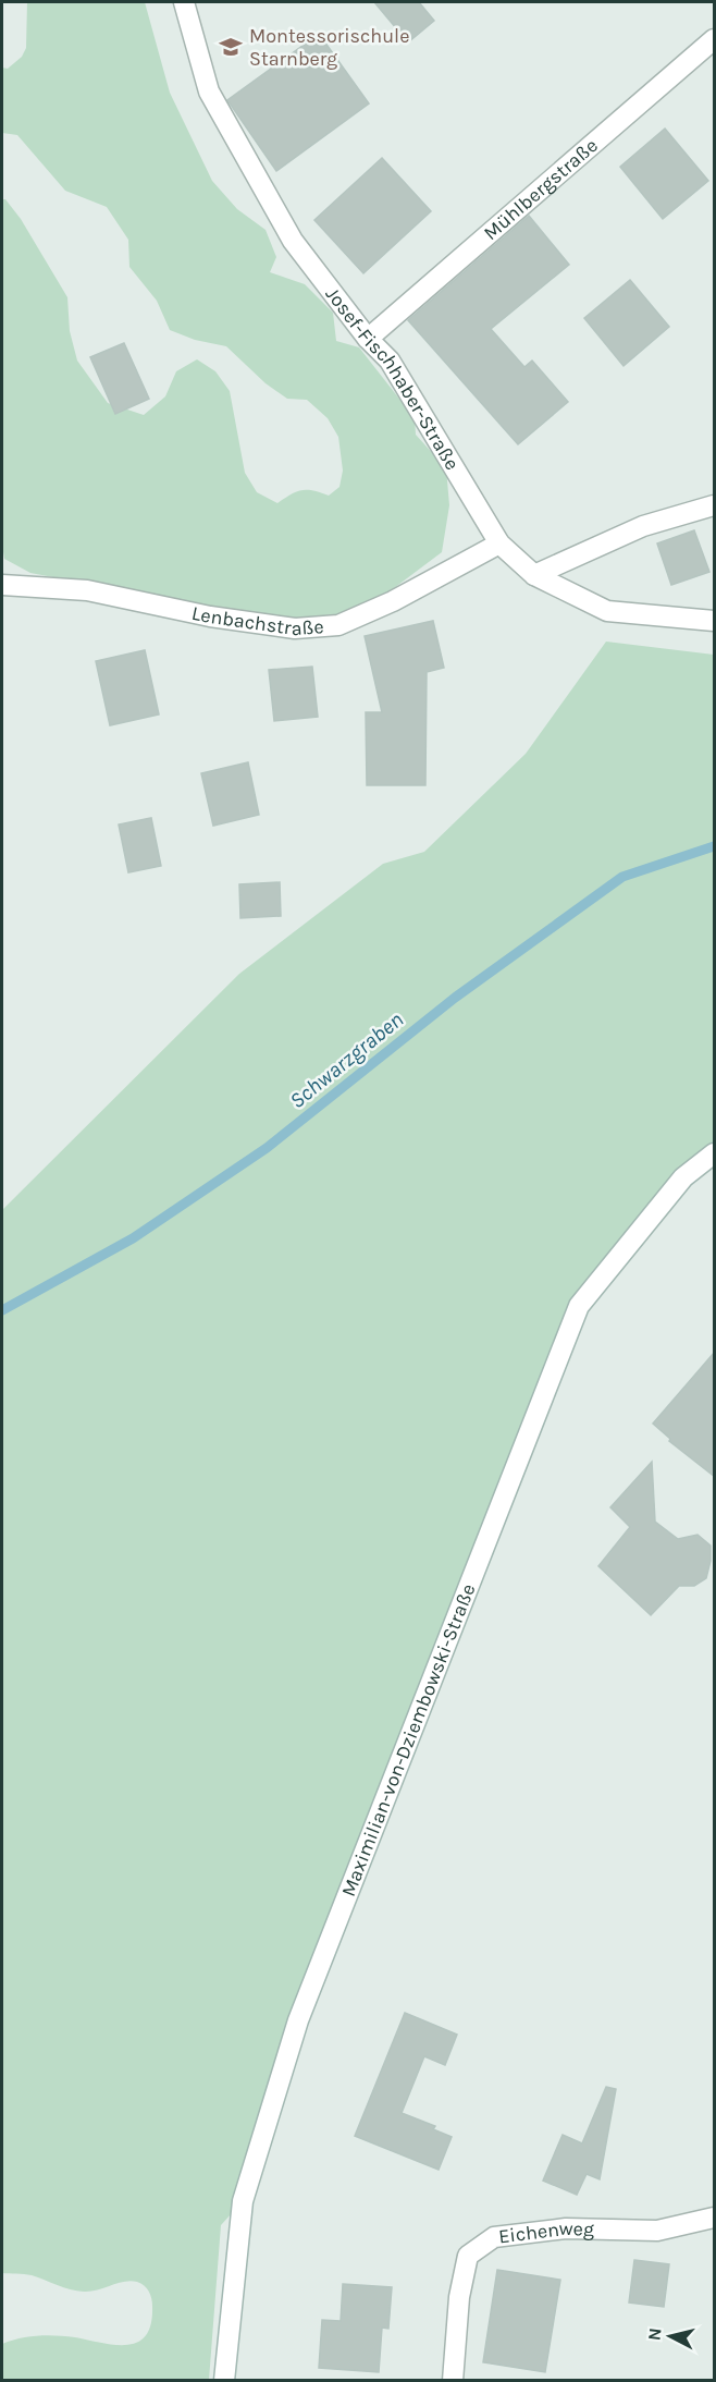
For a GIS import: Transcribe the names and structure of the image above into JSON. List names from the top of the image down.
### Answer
{
  "streets": {
    "street": [
      "Mühlbergstraße",
      "Josef-Fischhaber-Straße",
      "Lenbachstraße",
      "Maximilian-von-Dziembowski-Straße",
      "Eichenweg"
    ]
  },
  "crossings": [
    ["Mühlbergstraße", "Josef-Fischhaber-Straße"],
    ["Josef-Fischhaber-Straße", "Lenbachstraße"]
  ],
  "water": ["Schwarzgraben"],
  "places": {
    "school or university": ["Montessorischule Starnberg"]
  },
  "north": "left"
}
